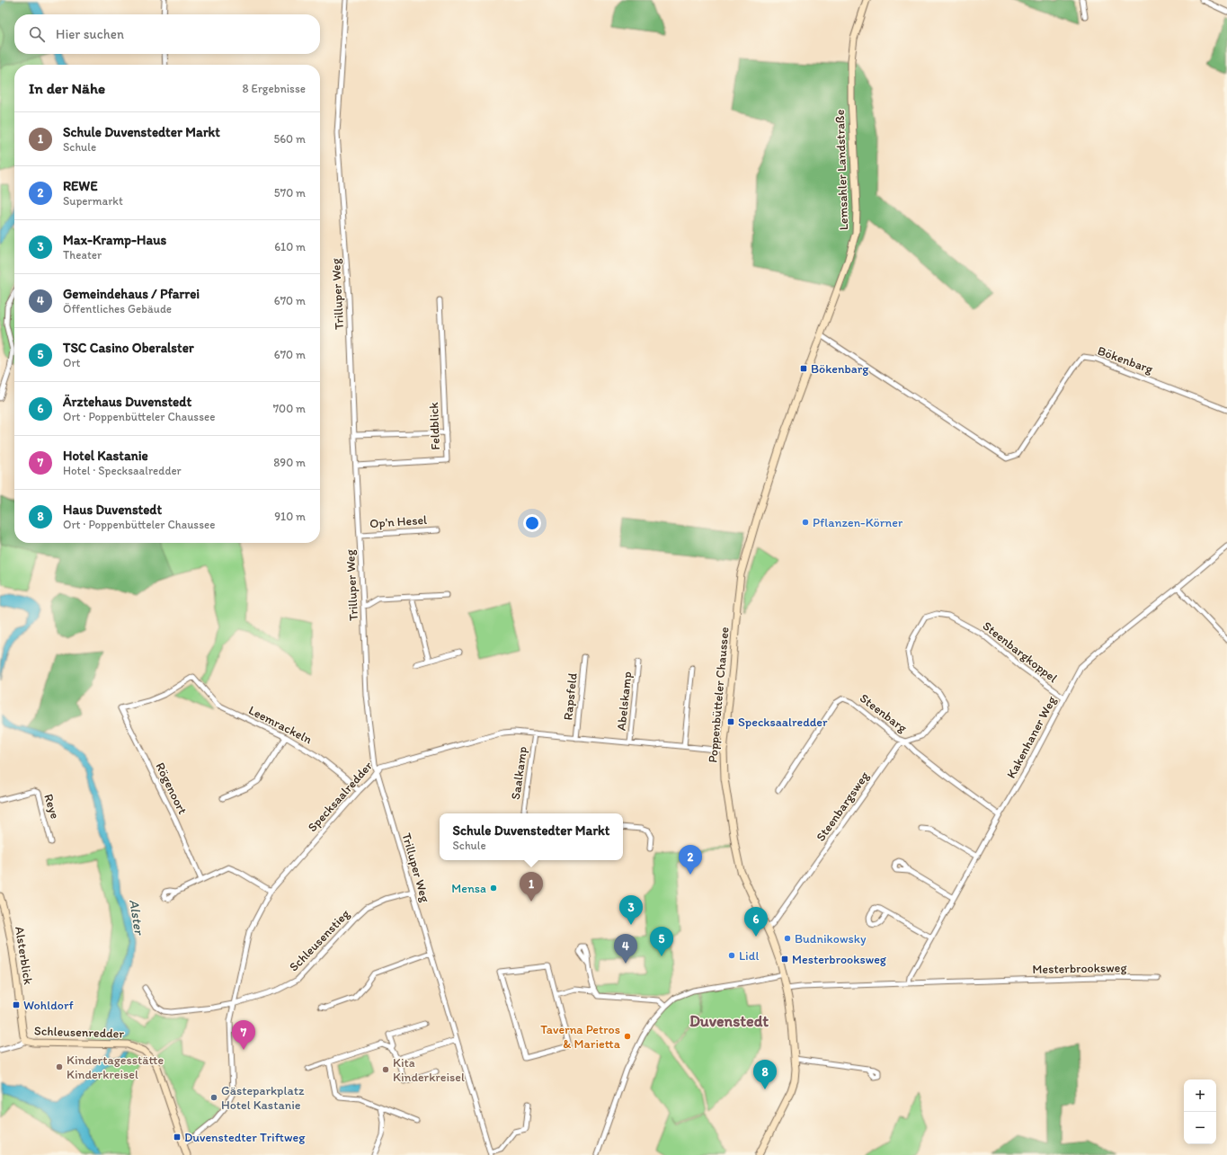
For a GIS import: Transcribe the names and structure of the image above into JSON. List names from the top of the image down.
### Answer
{
  "streets": {
    "main road": [
      "Lemsahler Landstraße",
      "Poppenbütteler Chaussee",
      "Alsterblick",
      "Schleusenredder"
    ],
    "street": [
      "Trilluper Weg",
      "Bökenbarg",
      "Feldblick",
      "Op'n Hesel",
      "Steenbargkoppel",
      "Rapsfeld",
      "Abelskamp",
      "Steenbarg",
      "Leemrackeln",
      "Kakenhaner Weg",
      "Saalkamp",
      "Rögenoort",
      "Specksaalredder",
      "Reye",
      "Steenbargsweg",
      "Schleusenstieg",
      "Mesterbrooksweg"
    ]
  },
  "crossings": [
    ["Lemsahler Landstraße", "Bökenbarg"],
    ["Lemsahler Landstraße", "Poppenbütteler Chaussee"],
    ["Trilluper Weg", "Feldblick"],
    ["Trilluper Weg", "Op'n Hesel"],
    ["Trilluper Weg", "Specksaalredder"],
    ["Trilluper Weg", "Schleusenstieg"],
    ["Bökenbarg", "Poppenbütteler Chaussee"],
    ["Steenbargkoppel", "Kakenhaner Weg"],
    ["Steenbargkoppel", "Steenbargsweg"],
    ["Poppenbütteler Chaussee", "Specksaalredder"],
    ["Poppenbütteler Chaussee", "Steenbargsweg"],
    ["Poppenbütteler Chaussee", "Mesterbrooksweg"],
    ["Rapsfeld", "Specksaalredder"],
    ["Abelskamp", "Specksaalredder"],
    ["Steenbarg", "Kakenhaner Weg"],
    ["Steenbarg", "Steenbargsweg"],
    ["Leemrackeln", "Rögenoort"],
    ["Leemrackeln", "Specksaalredder"],
    ["Kakenhaner Weg", "Mesterbrooksweg"],
    ["Saalkamp", "Specksaalredder"],
    ["Specksaalredder", "Schleusenstieg"],
    ["Specksaalredder", "Schleusenredder"],
    ["Alsterblick", "Schleusenredder"]
  ],
  "districts": ["Duvenstedt"],
  "water": ["Alster"],
  "places": {
    "transit": [
      "Bökenbarg",
      "Specksaalredder",
      "Mesterbrooksweg",
      "Wohldorf",
      "Duvenstedter Triftweg"
    ],
    "other": [
      "Pflanzen-Körner",
      "Mensa",
      "Budnikowsky",
      "Lidl",
      "Taverna Petros & Marietta",
      "Kindertagesstätte Kinderkreisel",
      "Kita Kinderkreisel",
      "Gästeparkplatz Hotel Kastanie"
    ]
  },
  "page": {
    "search": "Hier suchen",
    "heading": ["In der Nähe", "8 Ergebnisse"],
    "list": [
      {
        "mark": "1",
        "name": "Schule Duvenstedter Markt",
        "note": "Schule",
        "value": "560 m"
      },
      {
        "mark": "2",
        "name": "REWE",
        "note": "Supermarkt",
        "value": "570 m"
      },
      {
        "mark": "3",
        "name": "Max-Kramp-Haus",
        "note": "Theater",
        "value": "610 m"
      },
      {
        "mark": "4",
        "name": "Gemeindehaus / Pfarrei",
        "note": "Öffentliches Gebäude",
        "value": "670 m"
      },
      {
        "mark": "5",
        "name": "TSC Casino Oberalster",
        "note": "Ort",
        "value": "670 m"
      },
      {
        "mark": "6",
        "name": "Ärztehaus Duvenstedt",
        "note": "Ort · Poppenbütteler Chaussee",
        "value": "700 m"
      },
      {
        "mark": "7",
        "name": "Hotel Kastanie",
        "note": "Hotel · Specksaalredder",
        "value": "890 m"
      },
      {
        "mark": "8",
        "name": "Haus Duvenstedt",
        "note": "Ort · Poppenbütteler Chaussee",
        "value": "910 m"
      }
    ],
    "popup": ["Schule Duvenstedter Markt", "Schule"],
    "pins": [
      "2",
      "1",
      "3",
      "6",
      "5",
      "4",
      "7",
      "8"
    ],
    "map_buttons": ["+", "−"]
  }
}
